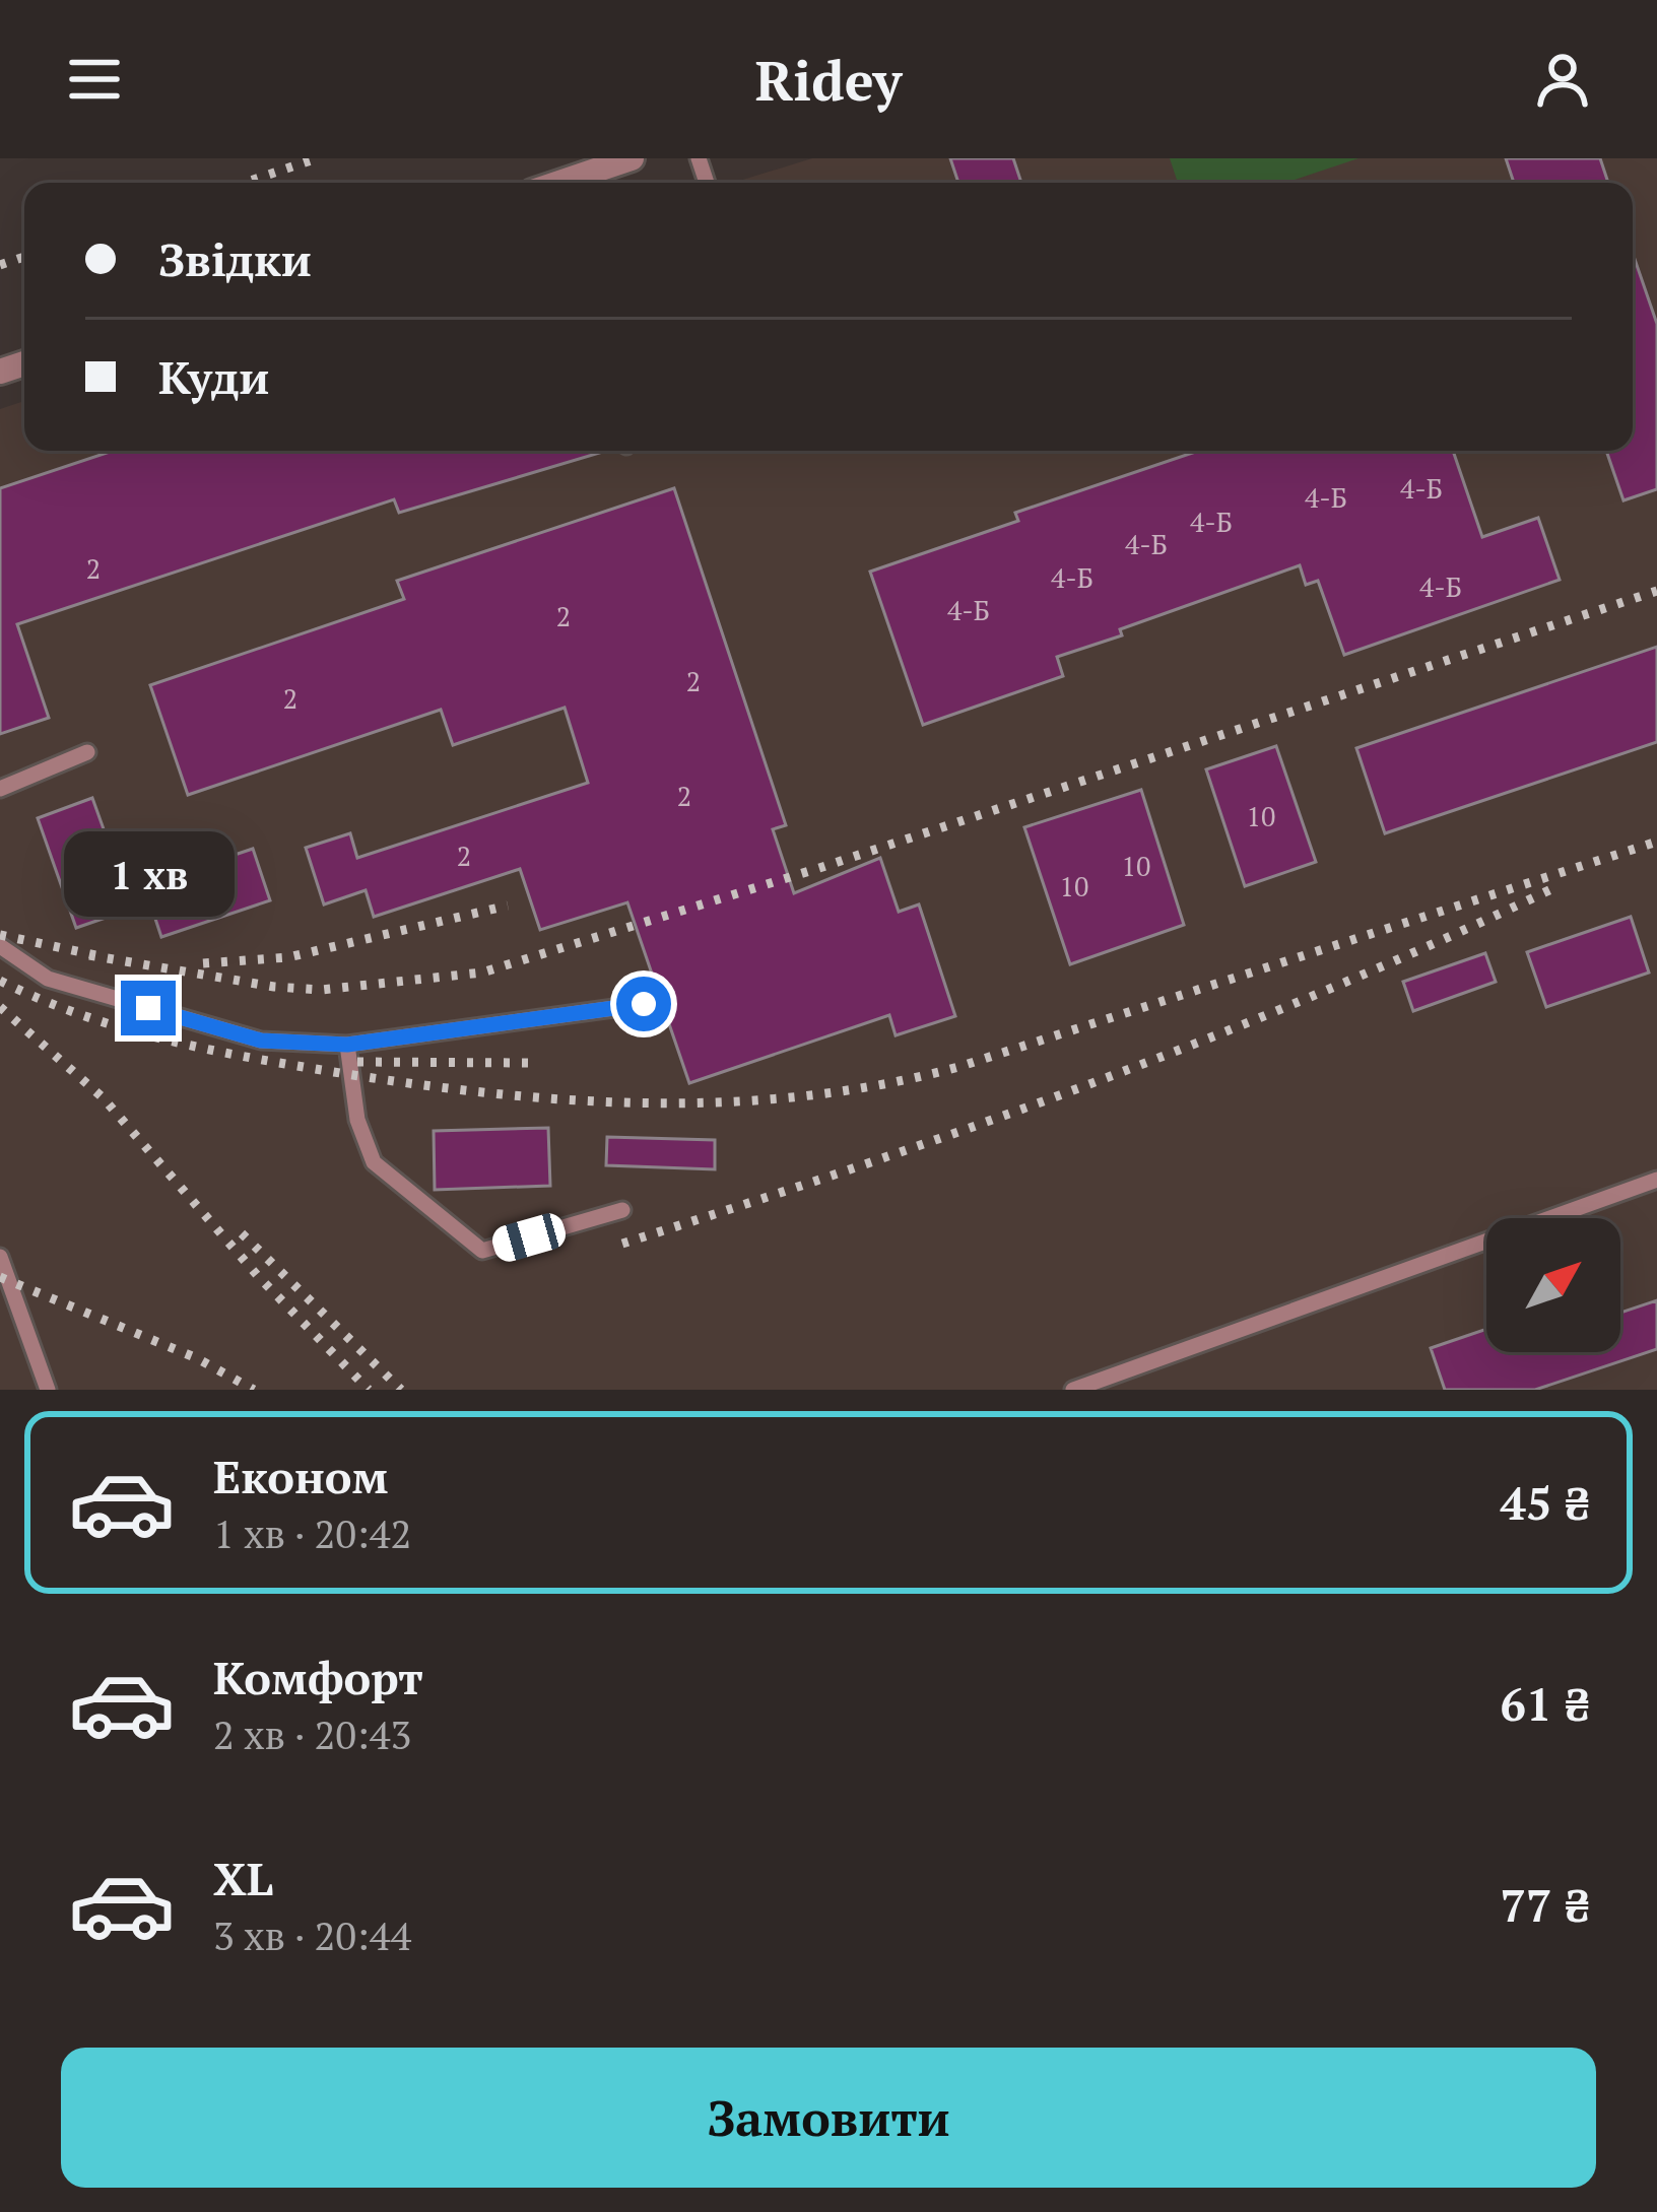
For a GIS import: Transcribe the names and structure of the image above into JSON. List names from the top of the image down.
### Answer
{
  "house_numbers": [
    "4-Б",
    "4-Б",
    "4-Б",
    "4-Б",
    "2",
    "4-Б",
    "4-Б",
    "4-Б",
    "2",
    "2",
    "2",
    "2",
    "10",
    "2",
    "10",
    "10"
  ],
  "north": "top right",
  "page": {
    "header": "Ridey",
    "banner": ["Звідки", "Куди"],
    "bubble": "1 хв",
    "list": [
      {
        "name": "Економ",
        "note": "1 хв · 20:42",
        "value": "45 ₴"
      },
      {
        "name": "Комфорт",
        "note": "2 хв · 20:43",
        "value": "61 ₴"
      },
      {
        "name": "XL",
        "note": "3 хв · 20:44",
        "value": "77 ₴"
      }
    ],
    "buttons": "Замовити"
  }
}
